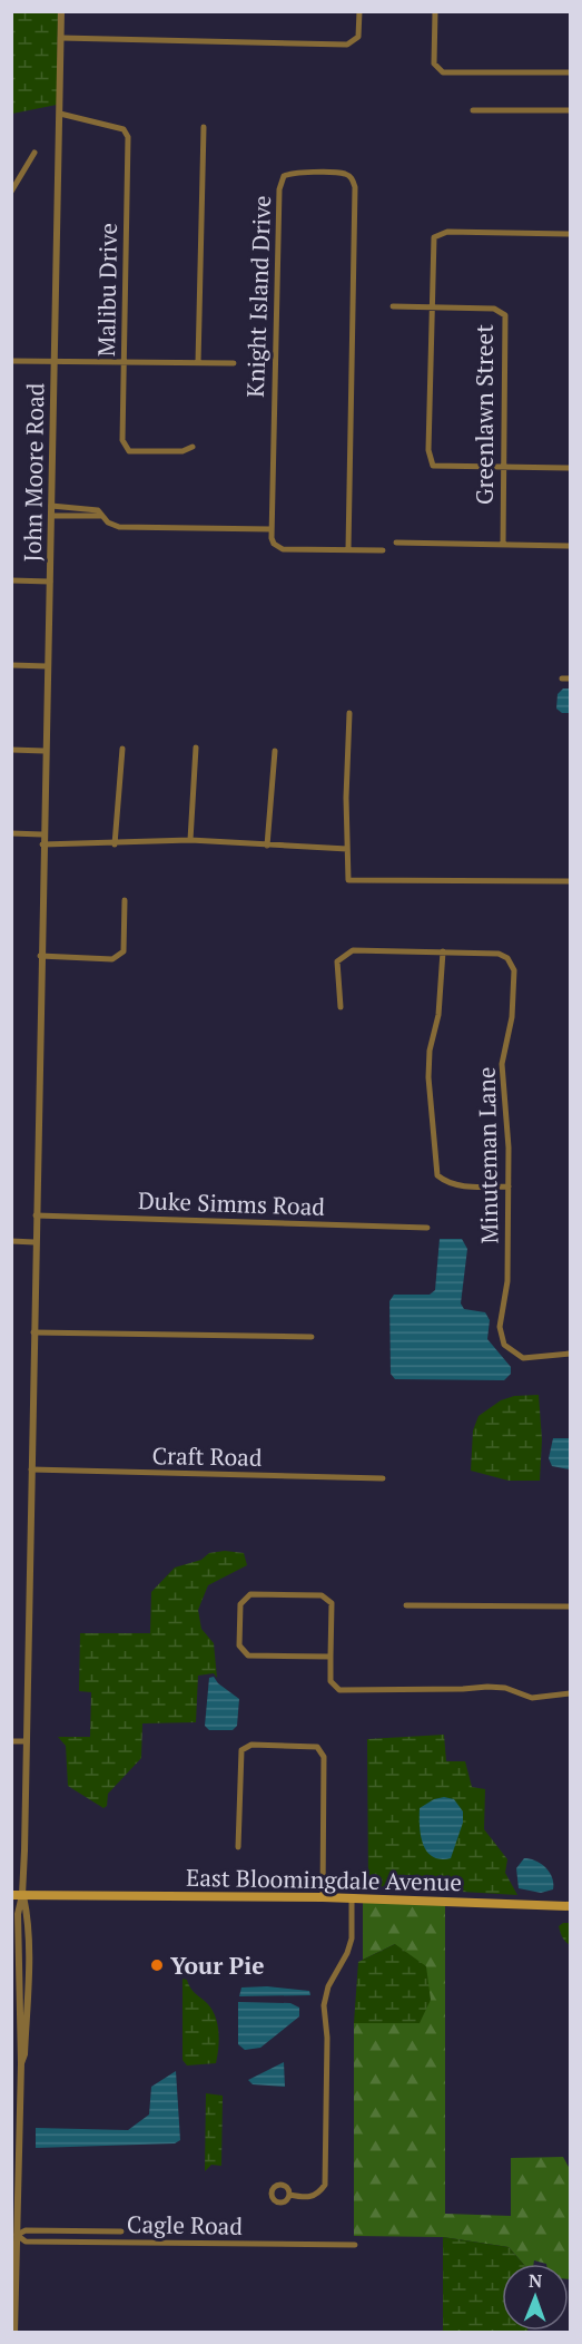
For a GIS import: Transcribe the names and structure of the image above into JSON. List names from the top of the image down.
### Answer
{
  "streets": {
    "main road": ["East Bloomingdale Avenue"],
    "street": [
      "Malibu Drive",
      "Knight Island Drive",
      "Greenlawn Street",
      "John Moore Road",
      "Minuteman Lane",
      "Duke Simms Road",
      "Craft Road",
      "Cagle Road"
    ]
  },
  "crossings": [
    ["Malibu Drive", "John Moore Road"],
    ["John Moore Road", "Duke Simms Road"],
    ["John Moore Road", "Craft Road"],
    ["John Moore Road", "East Bloomingdale Avenue"],
    ["John Moore Road", "Cagle Road"]
  ],
  "places": ["Your Pie"],
  "north": "top"
}
